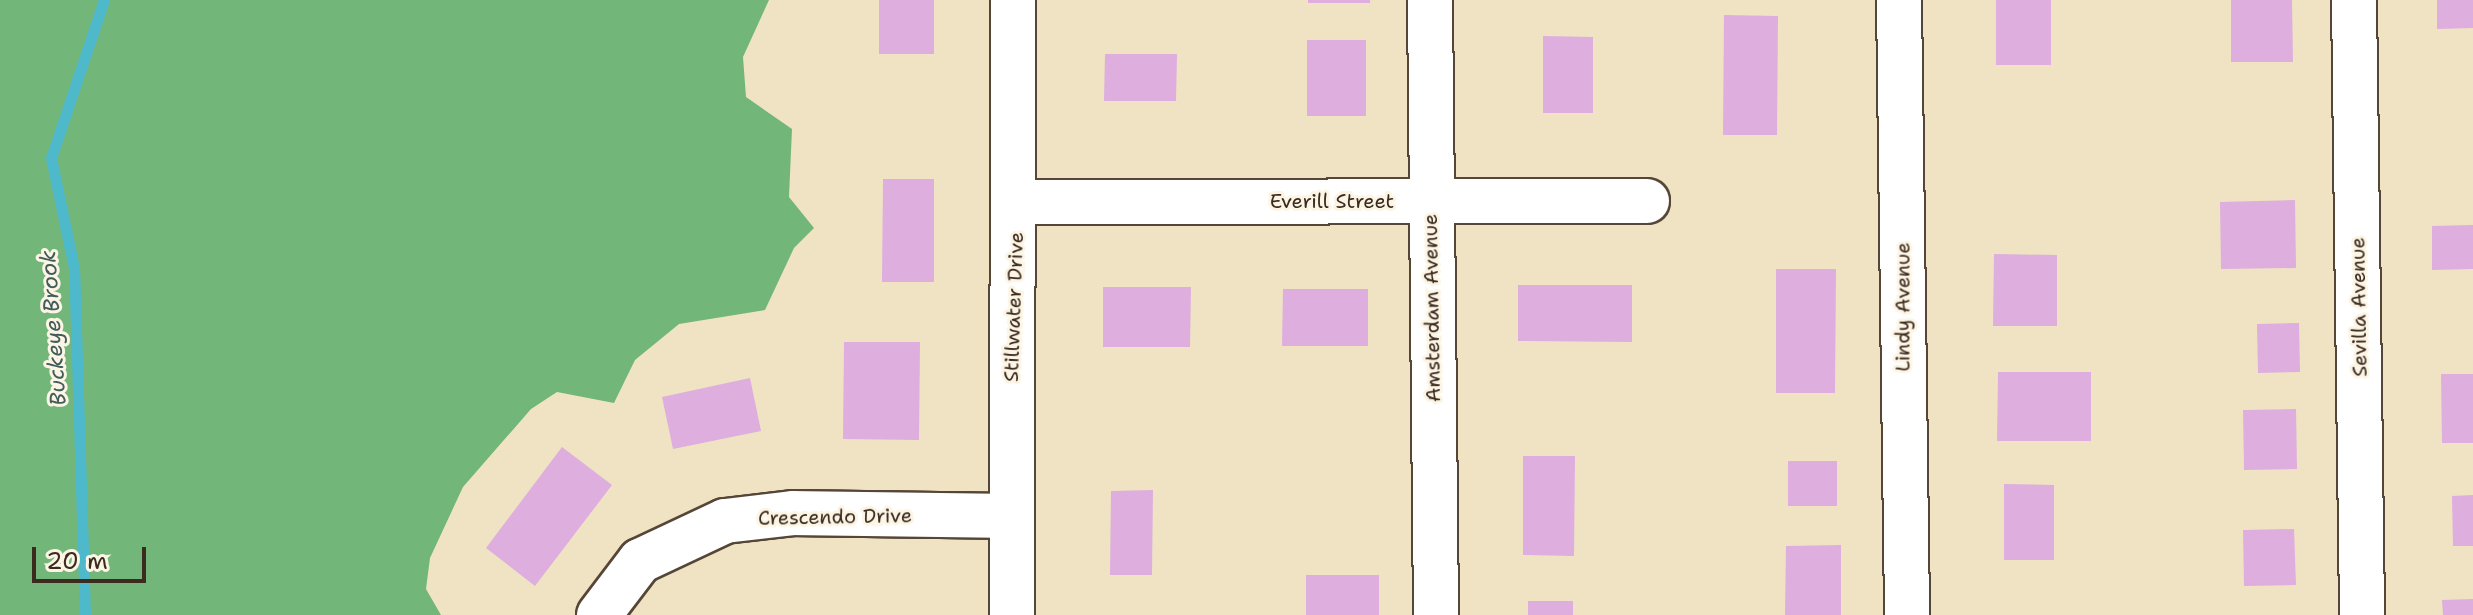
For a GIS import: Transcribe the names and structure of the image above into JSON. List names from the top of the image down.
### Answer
{
  "streets": {
    "street": [
      "Everill Street",
      "Stillwater Drive",
      "Lindy Avenue",
      "Sevilla Avenue",
      "Amsterdam Avenue",
      "Crescendo Drive"
    ]
  },
  "crossings": [
    ["Everill Street", "Stillwater Drive"],
    ["Everill Street", "Amsterdam Avenue"],
    ["Stillwater Drive", "Crescendo Drive"]
  ],
  "water": ["Buckeye Brook"],
  "scale_bar": "20 m"
}
